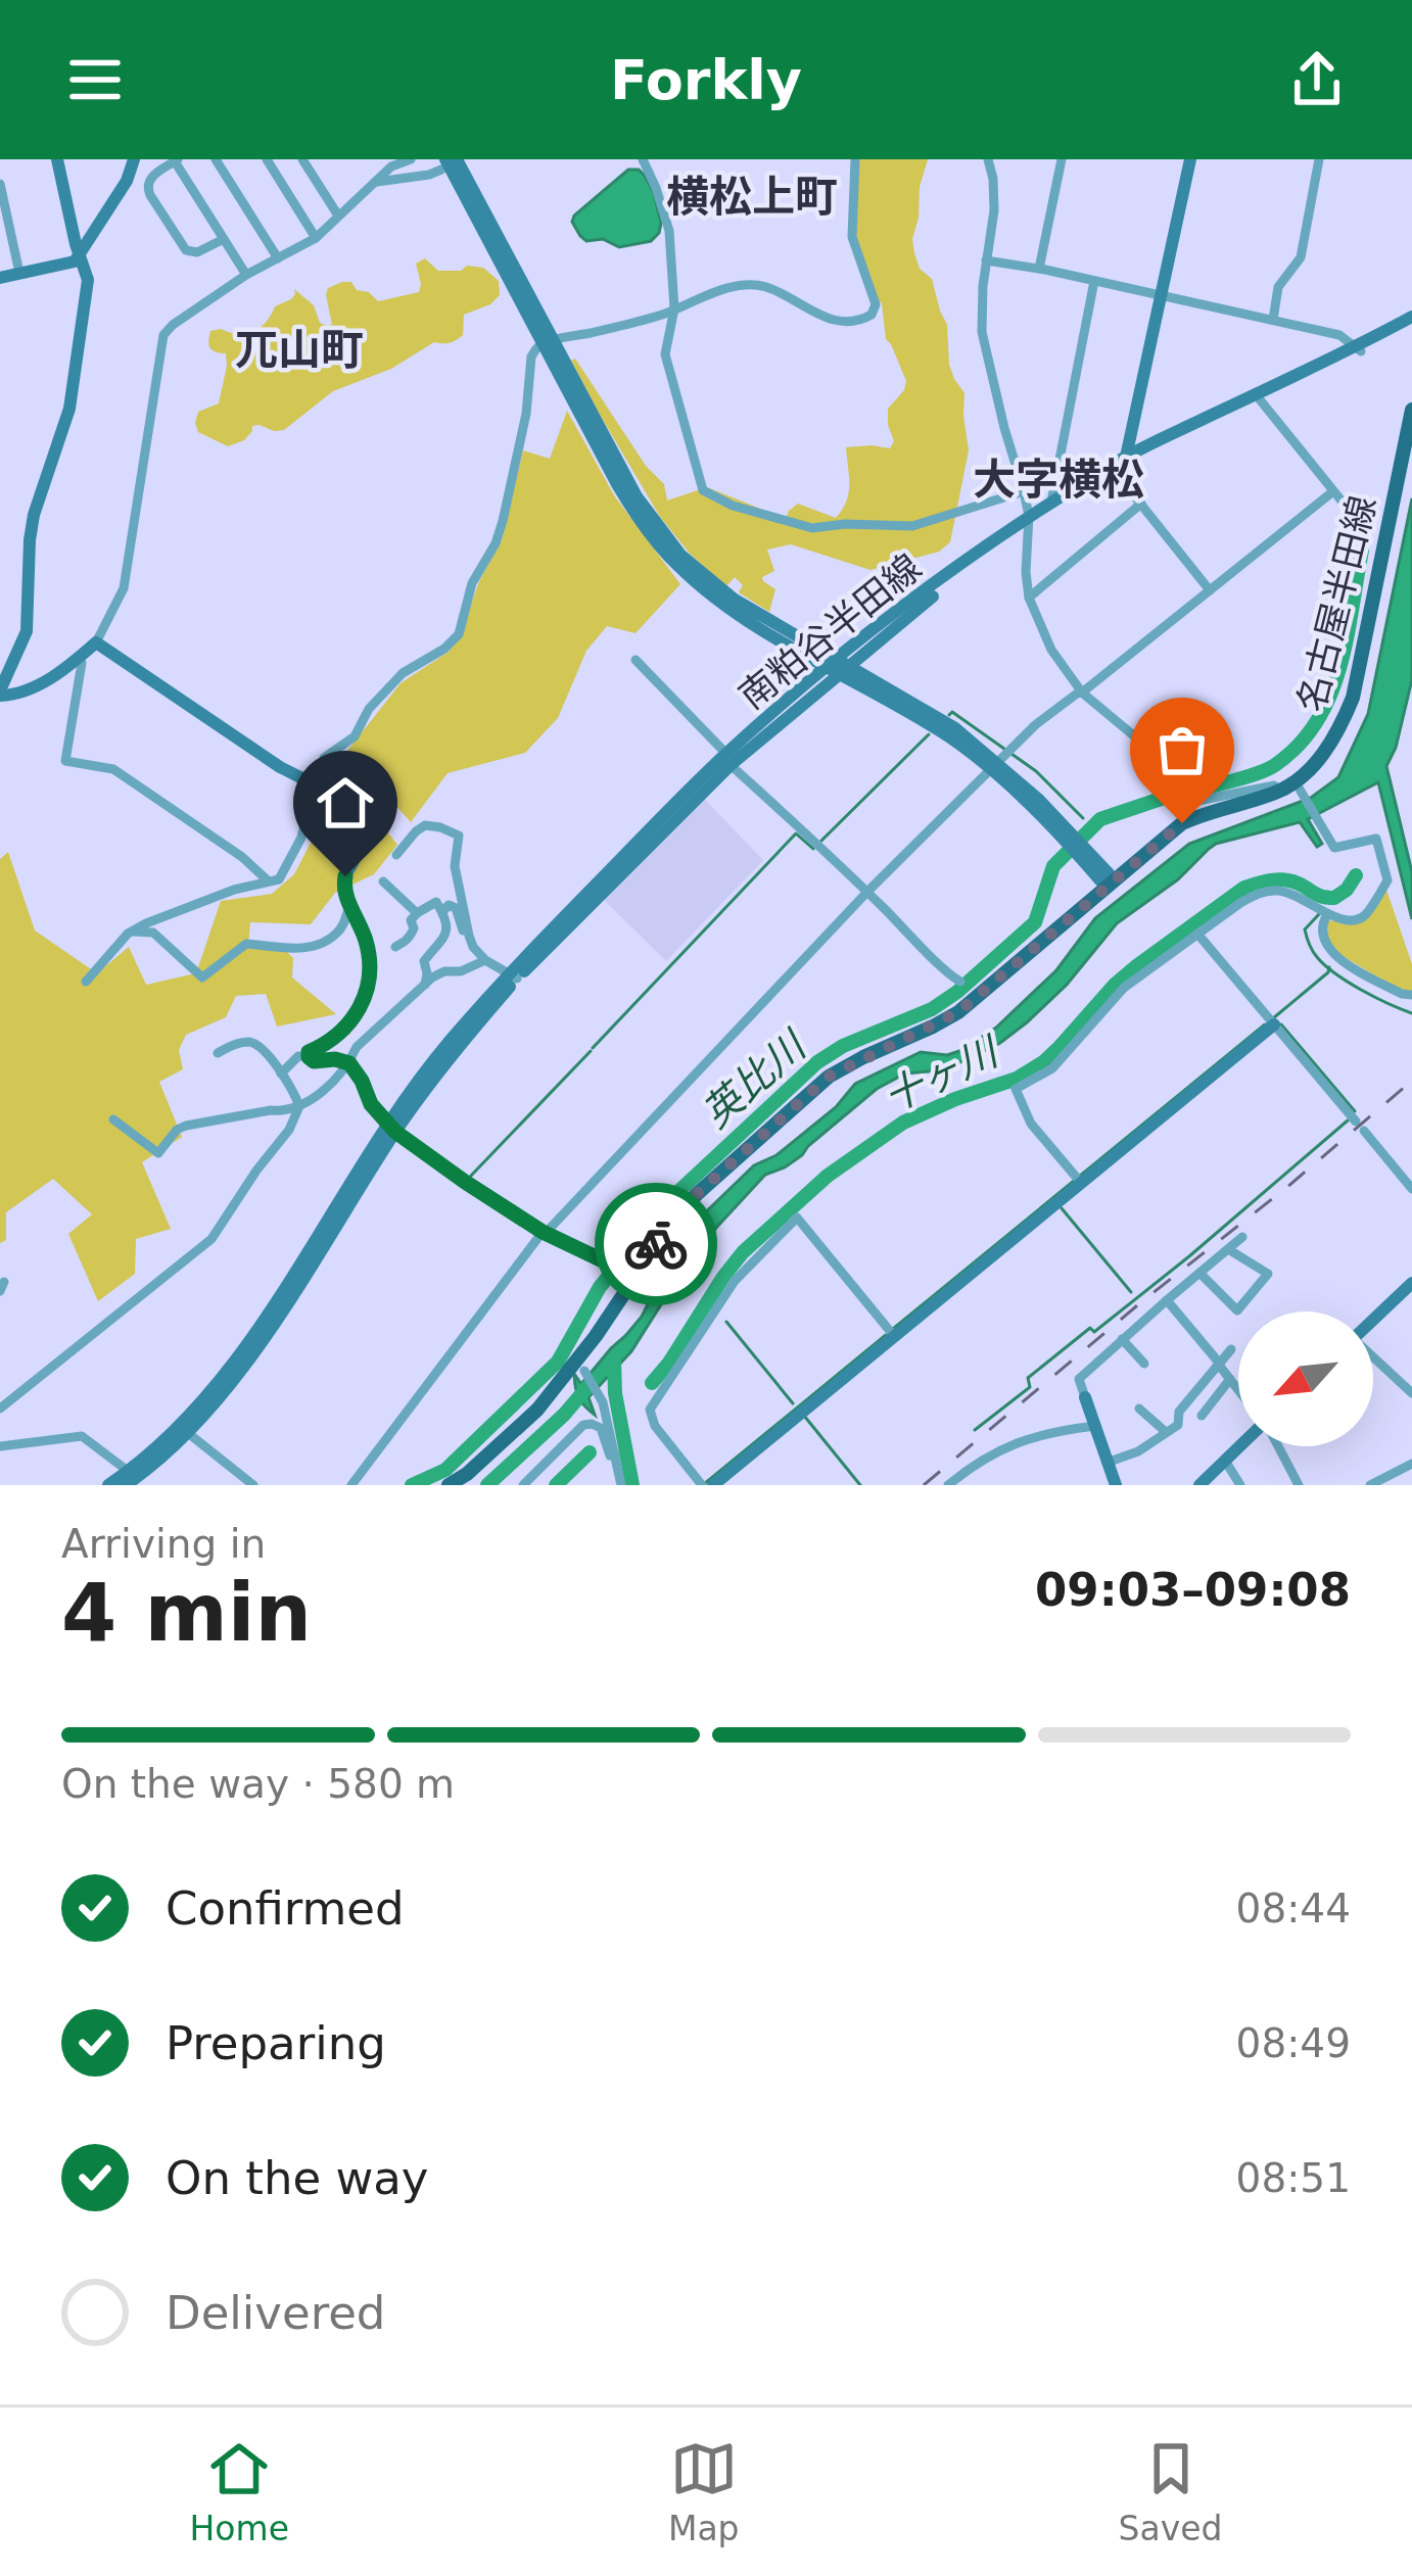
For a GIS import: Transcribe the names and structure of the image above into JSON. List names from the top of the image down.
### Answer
{
  "streets": {
    "main road": ["名古屋半田線", "南粕谷半田線"]
  },
  "districts": ["横松上町", "兀山町", "大字横松"],
  "water": ["十ヶ川", "英比川"],
  "north": "bottom left",
  "page": {
    "header": "Forkly",
    "heading": ["4 min", "Arriving in", "09:03–09:08"],
    "bar": "On the way · 580 m",
    "list": [
      ["Confirmed", "08:44"],
      ["Preparing", "08:49"],
      ["On the way", "08:51"],
      "Delivered"
    ],
    "tabs": ["Home", "Map", "Saved"]
  }
}
